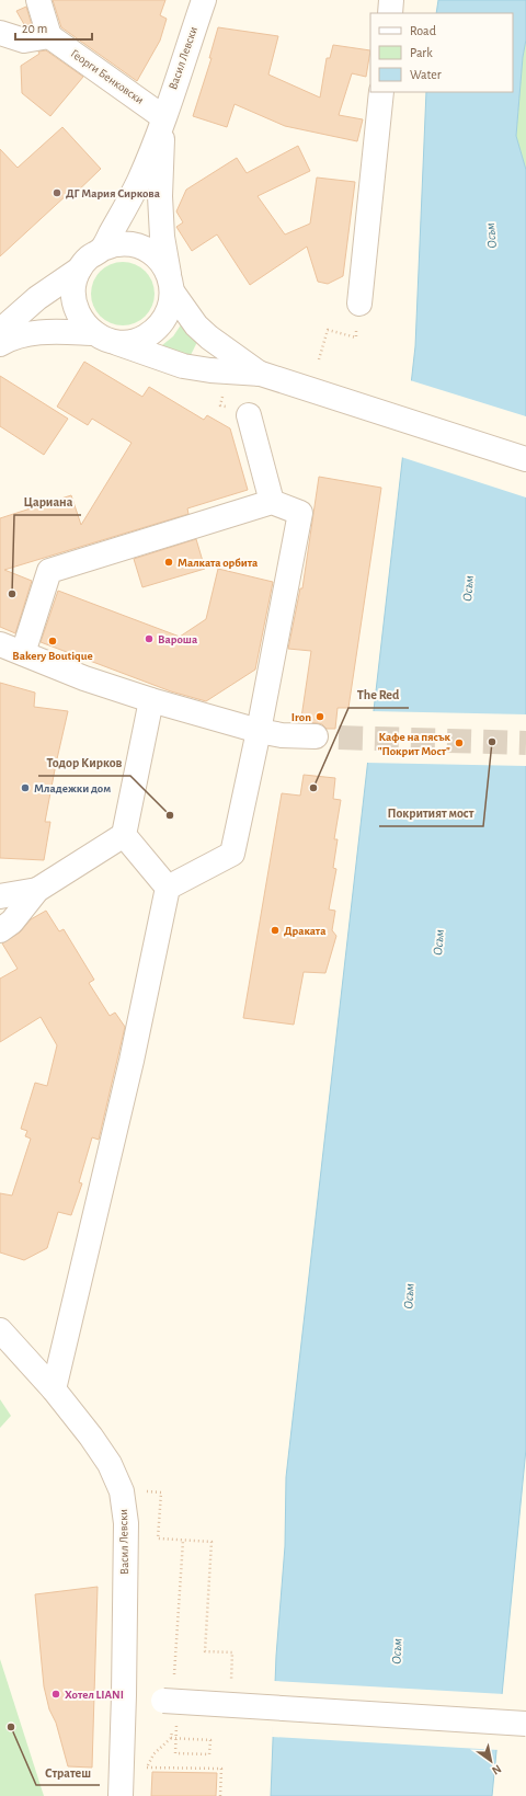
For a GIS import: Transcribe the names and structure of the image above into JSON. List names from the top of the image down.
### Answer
{
  "streets": {
    "street": ["Васил Левски", "Георги Бенковски"]
  },
  "crossings": [
    ["Васил Левски", "Георги Бенковски"]
  ],
  "water": ["Осъм"],
  "places": [
    "ДГ Мария Сиркова",
    "Малката орбита",
    "Цариана",
    "Вароша",
    "Bakery Boutique",
    "Iron",
    "Покритият мост",
    "Кафе на пясък \"Покрит Мост\"",
    "Младежки дом",
    "The Red",
    "Тодор Кирков",
    "Драката",
    "Хотел LIANI",
    "Стратеш"
  ],
  "legend": ["Road", "Park", "Water"],
  "scale_bar": "20 m",
  "north": "bottom right"
}
